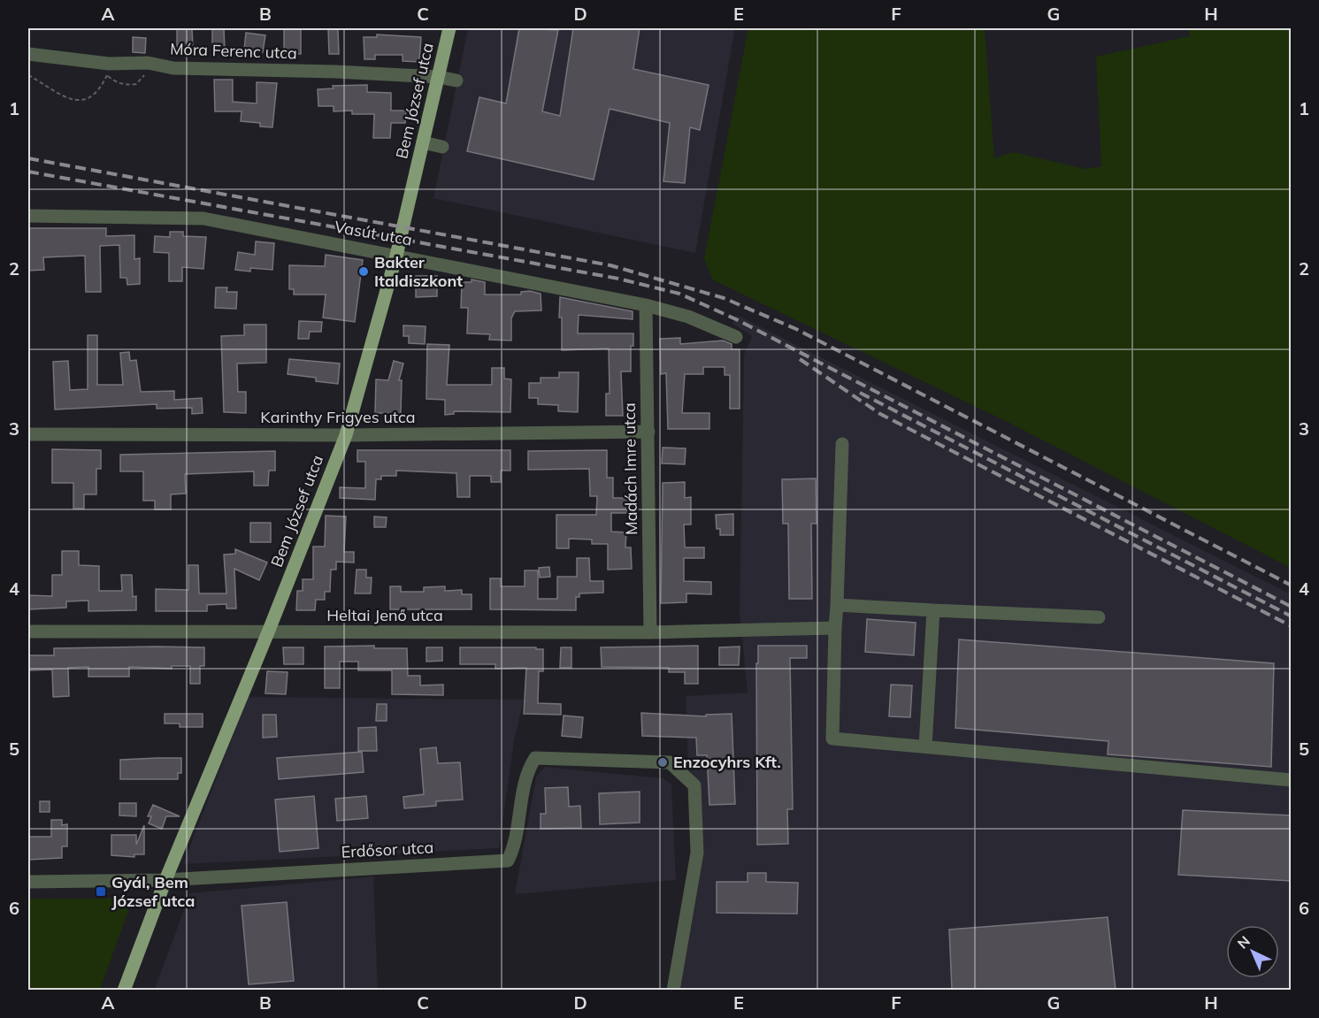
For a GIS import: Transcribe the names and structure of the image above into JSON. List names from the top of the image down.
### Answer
{
  "streets": {
    "main road": ["Bem József utca"],
    "street": [
      "Móra Ferenc utca",
      "Vasút utca",
      "Karinthy Frigyes utca",
      "Madách Imre utca",
      "Heltai Jenő utca",
      "Erdősor utca"
    ]
  },
  "crossings": [
    ["Móra Ferenc utca", "Bem József utca"],
    ["Bem József utca", "Vasút utca"],
    ["Bem József utca", "Karinthy Frigyes utca"],
    ["Bem József utca", "Heltai Jenő utca"],
    ["Bem József utca", "Erdősor utca"],
    ["Vasút utca", "Madách Imre utca"],
    ["Karinthy Frigyes utca", "Madách Imre utca"],
    ["Madách Imre utca", "Heltai Jenő utca"]
  ],
  "places": {
    "other": ["Bakter Italdiszkont", "Enzocyhrs Kft."],
    "transit": ["Gyál, Bem József utca"]
  },
  "north": "top left",
  "grid": {
    "columns": [
      "A",
      "B",
      "C",
      "D",
      "E",
      "F",
      "G",
      "H"
    ],
    "rows": [
      "1",
      "2",
      "3",
      "4",
      "5",
      "6"
    ]
  }
}
